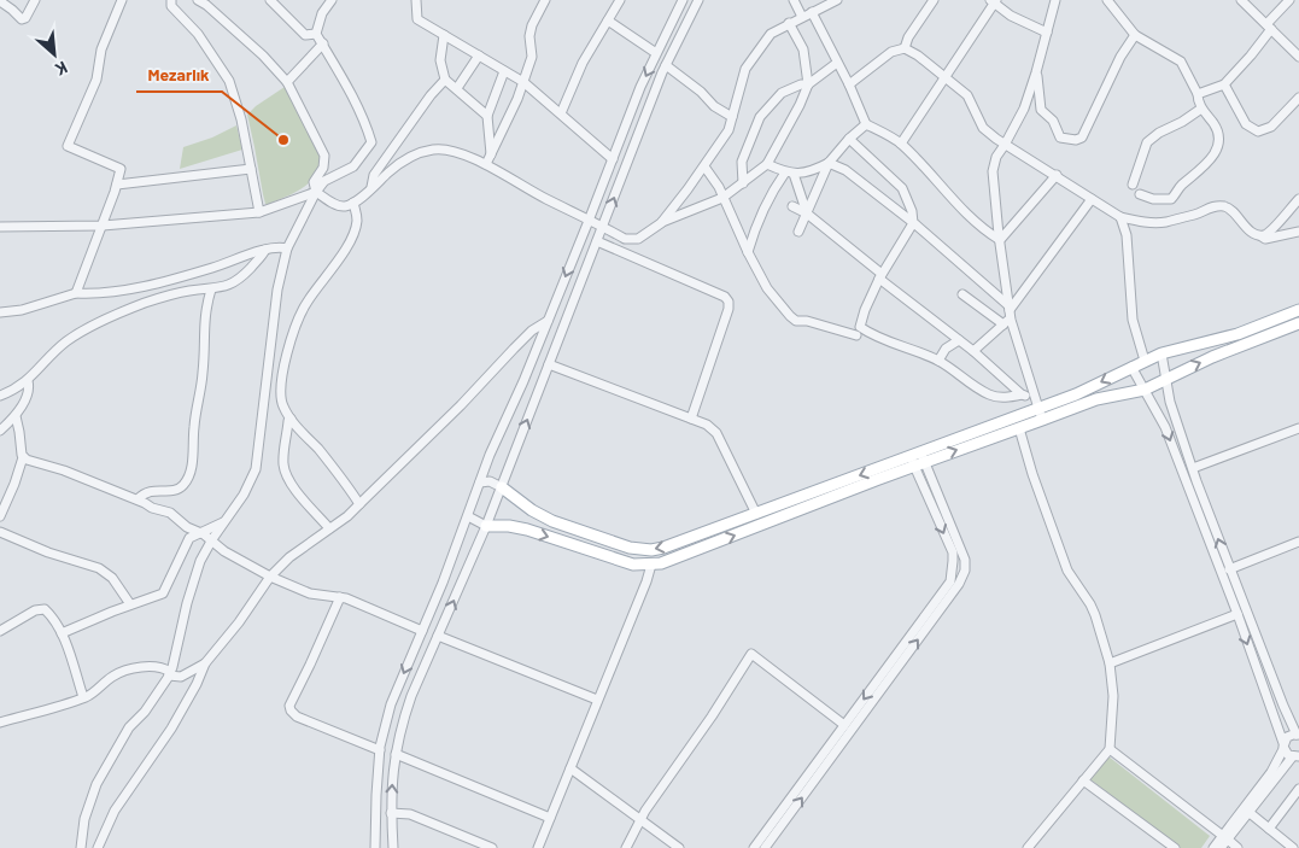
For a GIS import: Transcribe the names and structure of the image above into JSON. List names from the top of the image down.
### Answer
{
  "places": ["Mezarlık"],
  "north": "bottom right"
}
